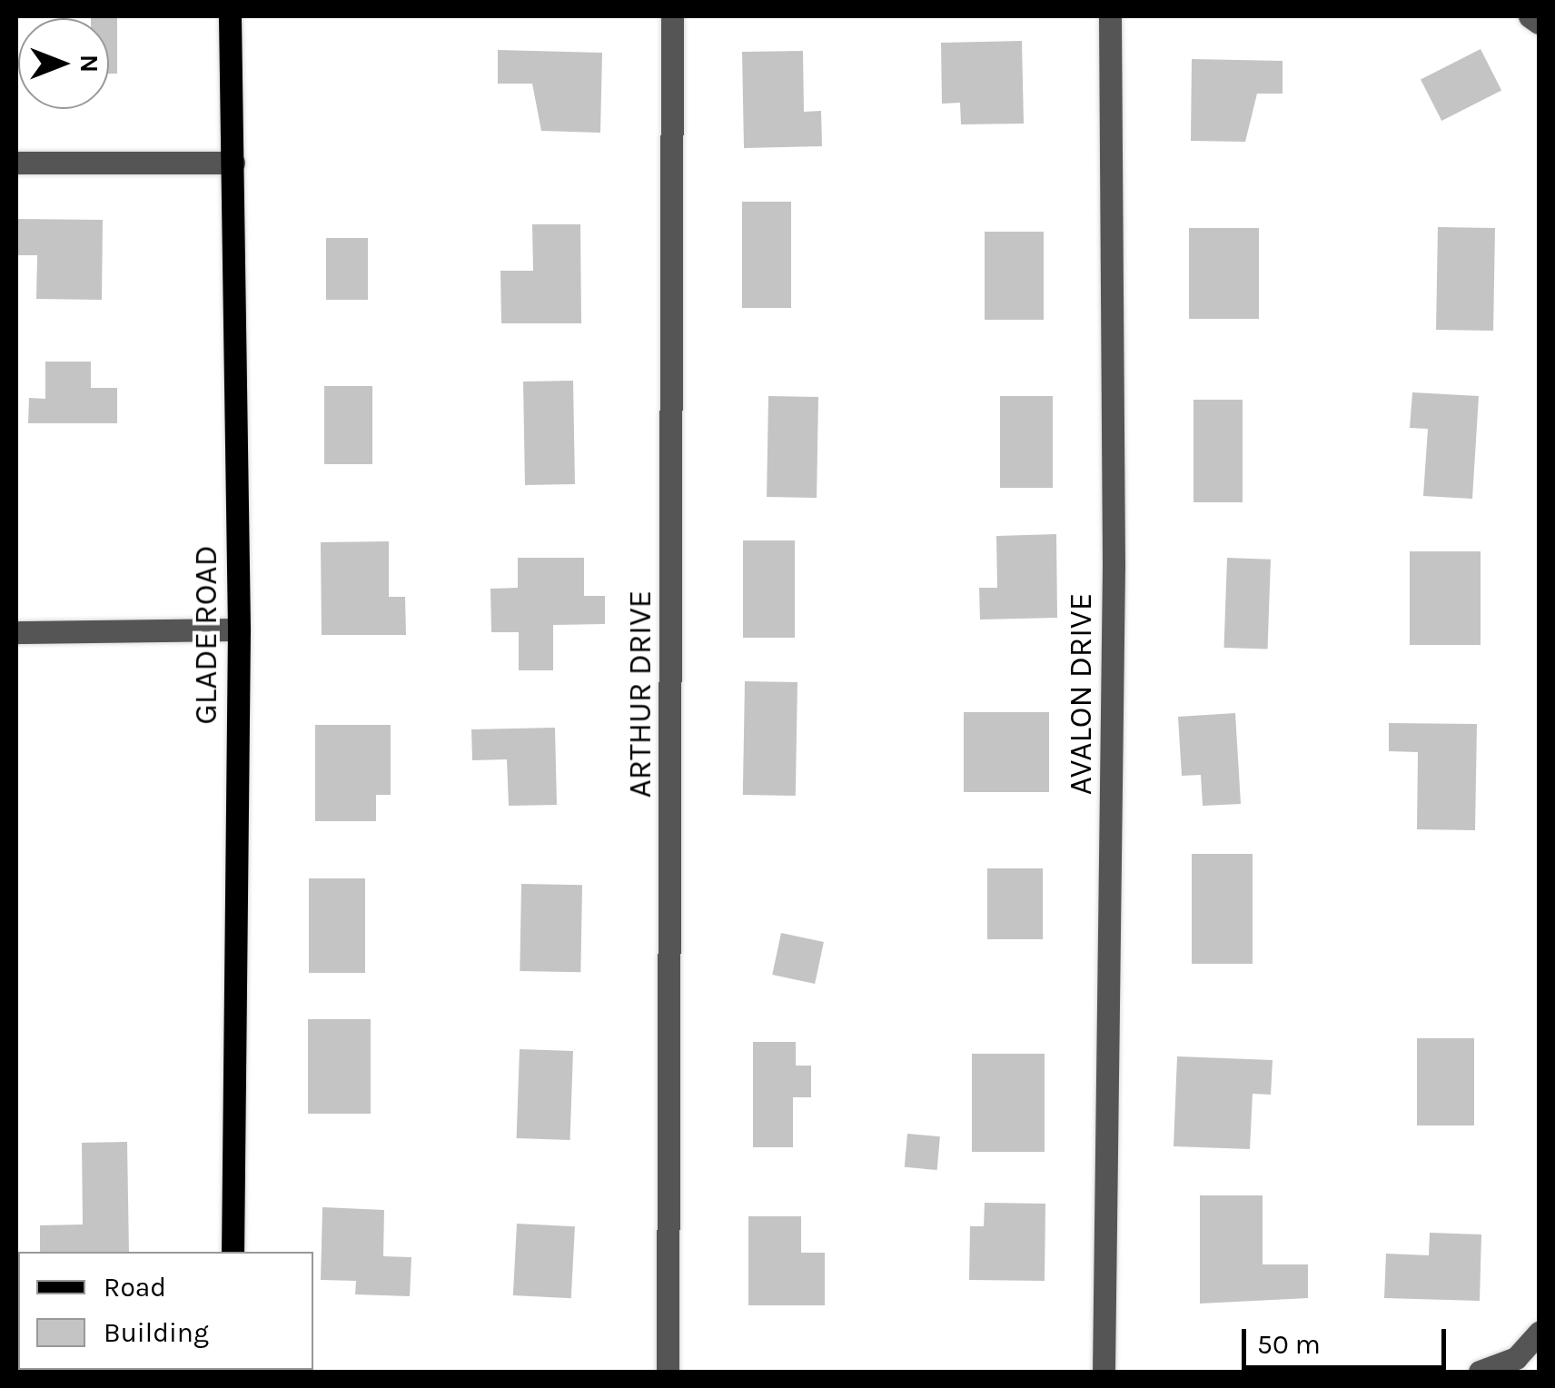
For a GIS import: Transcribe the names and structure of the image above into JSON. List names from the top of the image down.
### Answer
{
  "streets": {
    "main road": ["GLADE ROAD"],
    "street": ["ARTHUR DRIVE", "AVALON DRIVE"]
  },
  "legend": ["Road", "Building"],
  "scale_bar": "50 m",
  "north": "right"
}
